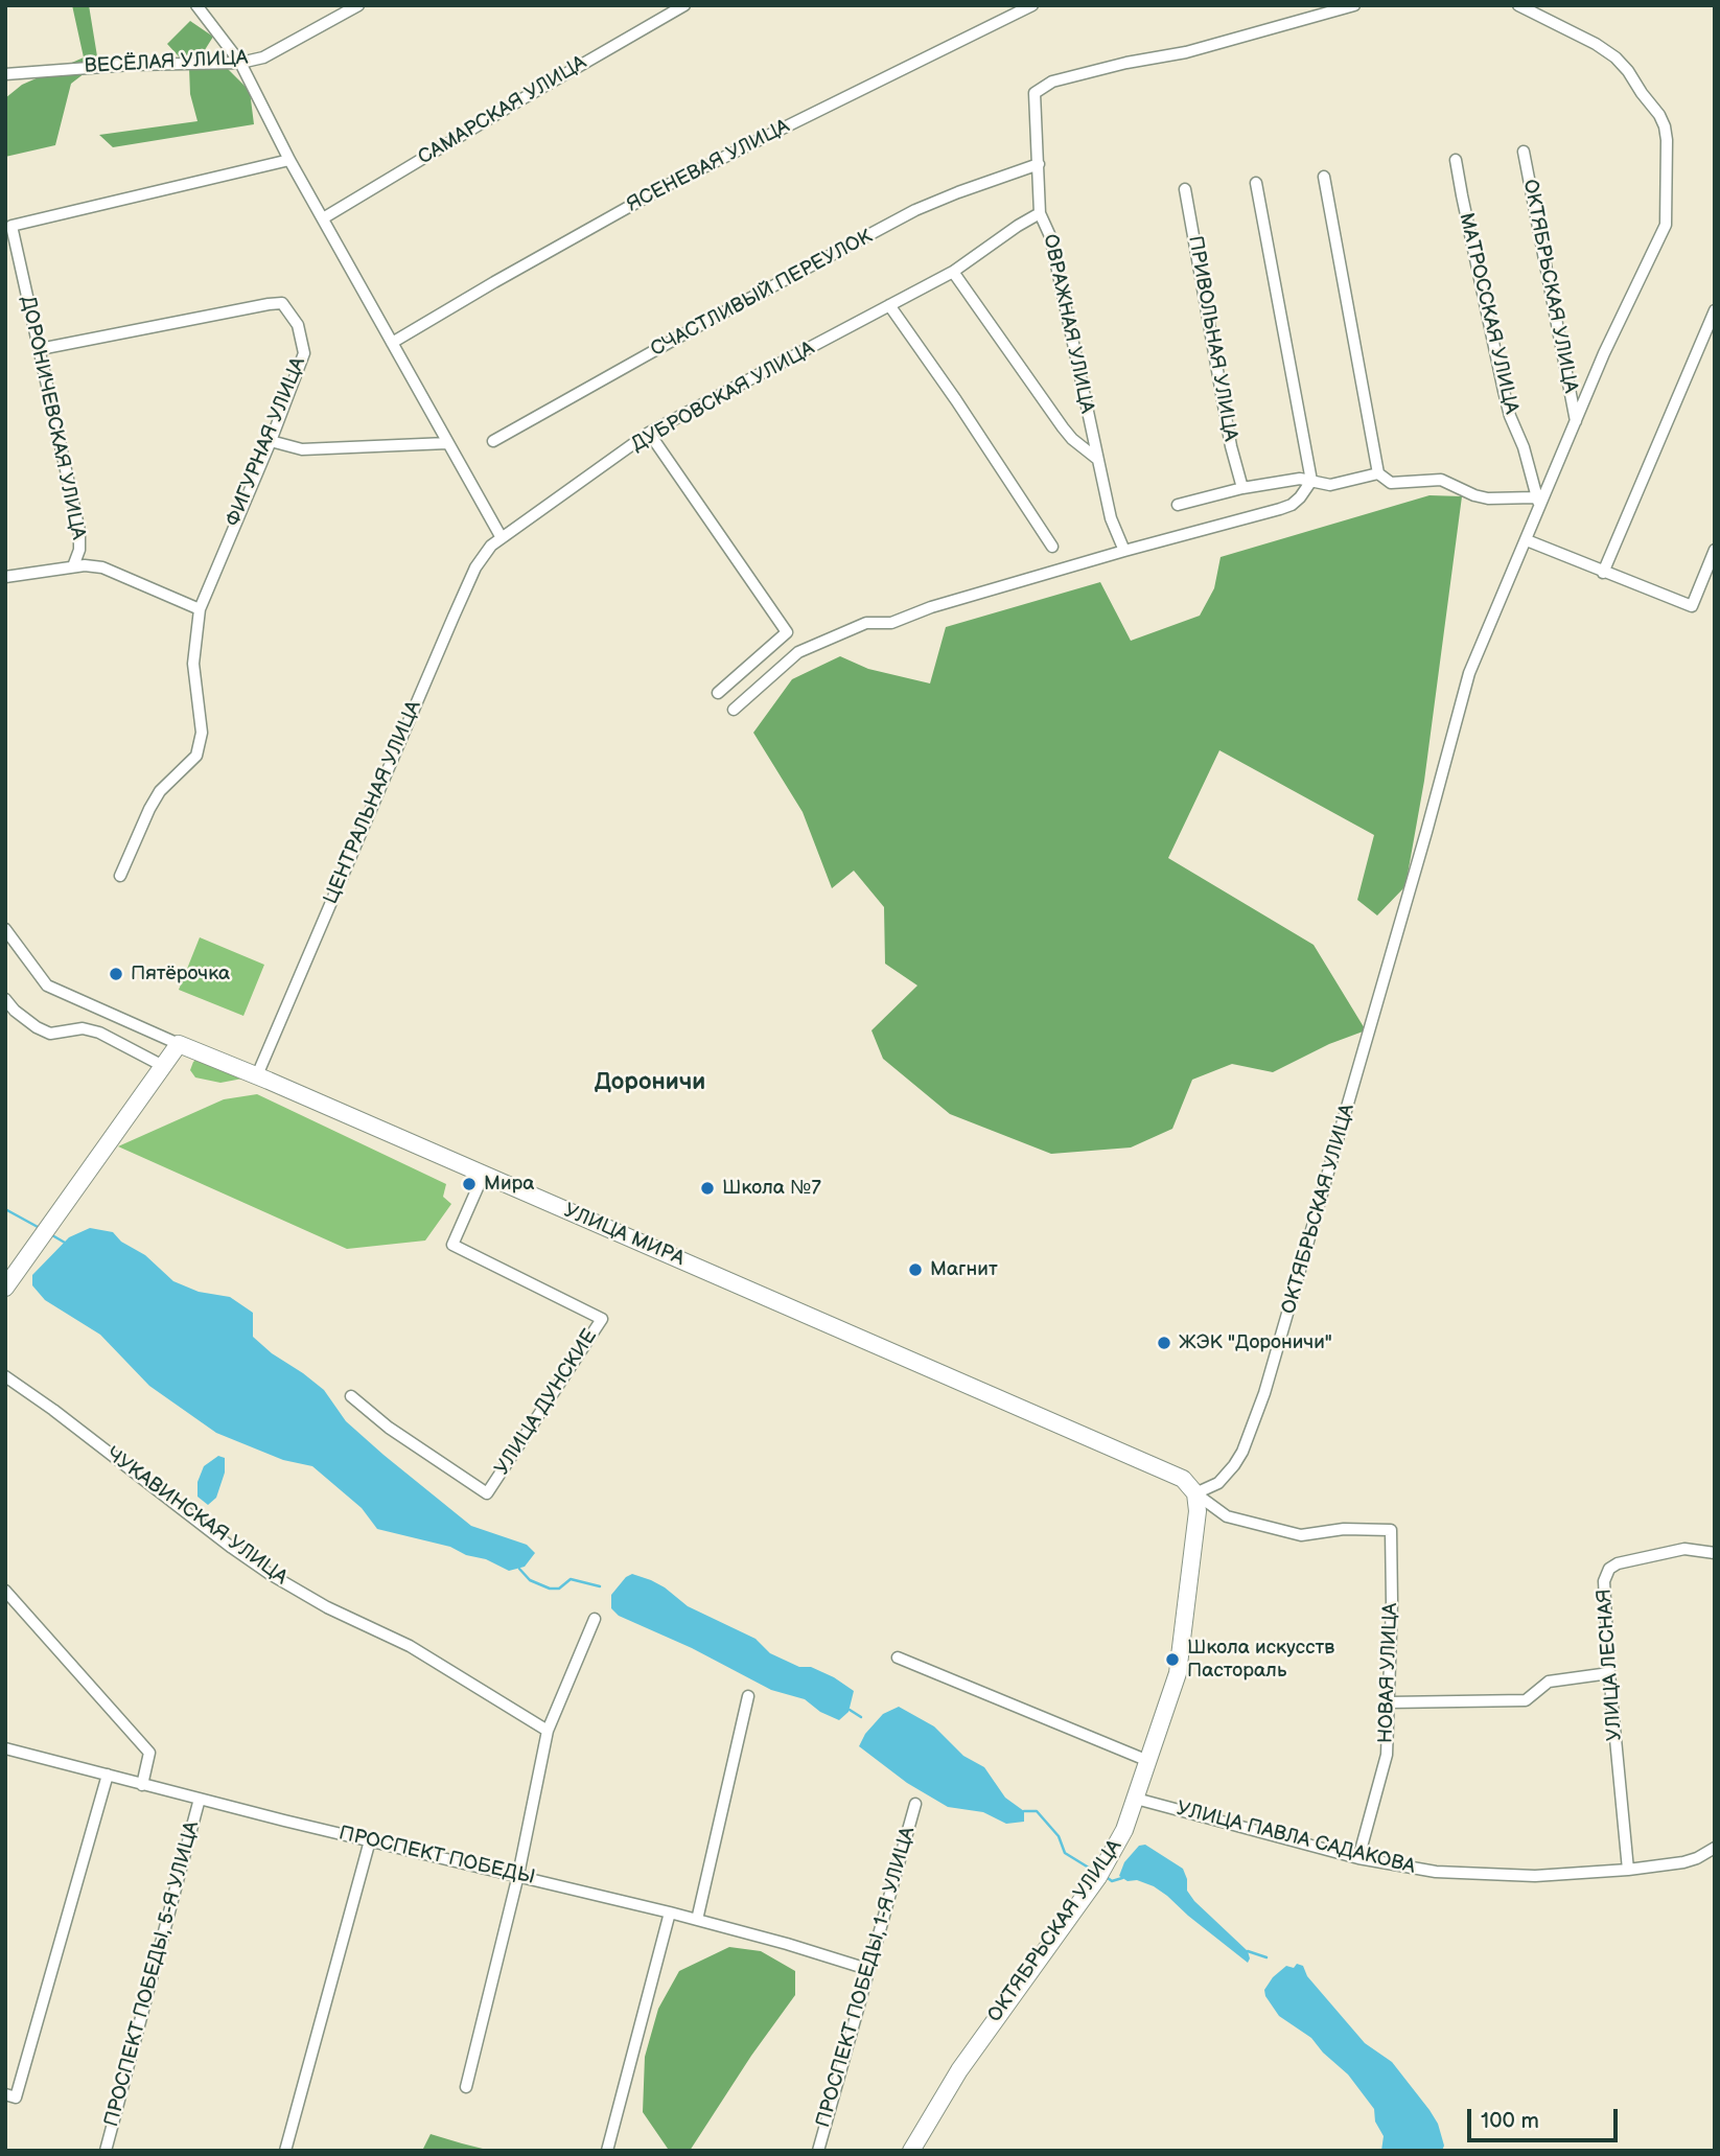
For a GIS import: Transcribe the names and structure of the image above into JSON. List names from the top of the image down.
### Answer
{
  "streets": {
    "street": [
      "ВЕСЁЛАЯ УЛИЦА",
      "САМАРСКАЯ УЛИЦА",
      "ЯСЕНЕВАЯ УЛИЦА",
      "ОКТЯБРЬСКАЯ УЛИЦА",
      "СЧАСТЛИВЫЙ ПЕРЕУЛОК",
      "МАТРОССКАЯ УЛИЦА",
      "ОВРАЖНАЯ УЛИЦА",
      "ПРИВОЛЬНАЯ УЛИЦА",
      "ДУБРОВСКАЯ УЛИЦА",
      "ДОРОНИЧЕВСКАЯ УЛИЦА",
      "ФИГУРНАЯ УЛИЦА",
      "ЦЕНТРАЛЬНАЯ УЛИЦА",
      "УЛИЦА МИРА",
      "УЛИЦА ДУНСКИЕ",
      "ЧУКАВИНСКАЯ УЛИЦА",
      "УЛИЦА ЛЕСНАЯ",
      "НОВАЯ УЛИЦА",
      "УЛИЦА ПАВЛА САДАКОВА",
      "ПРОСПЕКТ ПОБЕДЫ",
      "ПРОСПЕКТ ПОБЕДЫ, 5-Я УЛИЦА",
      "ПРОСПЕКТ ПОБЕДЫ, 1-Я УЛИЦА"
    ]
  },
  "crossings": [
    ["ОКТЯБРЬСКАЯ УЛИЦА", "МАТРОССКАЯ УЛИЦА"],
    ["ОКТЯБРЬСКАЯ УЛИЦА", "УЛИЦА МИРА"],
    ["ОКТЯБРЬСКАЯ УЛИЦА", "НОВАЯ УЛИЦА"],
    ["ОКТЯБРЬСКАЯ УЛИЦА", "УЛИЦА ПАВЛА САДАКОВА"],
    ["СЧАСТЛИВЫЙ ПЕРЕУЛОК", "ОВРАЖНАЯ УЛИЦА"],
    ["ОВРАЖНАЯ УЛИЦА", "ДУБРОВСКАЯ УЛИЦА"],
    ["ДУБРОВСКАЯ УЛИЦА", "ЦЕНТРАЛЬНАЯ УЛИЦА"],
    ["ДОРОНИЧЕВСКАЯ УЛИЦА", "ФИГУРНАЯ УЛИЦА"],
    ["ЦЕНТРАЛЬНАЯ УЛИЦА", "УЛИЦА МИРА"],
    ["УЛИЦА МИРА", "УЛИЦА ДУНСКИЕ"],
    ["УЛИЦА МИРА", "НОВАЯ УЛИЦА"],
    ["УЛИЦА ЛЕСНАЯ", "УЛИЦА ПАВЛА САДАКОВА"],
    ["НОВАЯ УЛИЦА", "УЛИЦА ПАВЛА САДАКОВА"],
    ["ПРОСПЕКТ ПОБЕДЫ", "ПРОСПЕКТ ПОБЕДЫ, 5-Я УЛИЦА"],
    ["ПРОСПЕКТ ПОБЕДЫ", "ПРОСПЕКТ ПОБЕДЫ, 1-Я УЛИЦА"]
  ],
  "districts": ["Дороничи"],
  "places": [
    "Пятёрочка",
    "Мира",
    "Школа №7",
    "Магнит",
    "ЖЭК \"Дороничи\"",
    "Школа искусств Пастораль"
  ],
  "scale_bar": "100 m"
}
